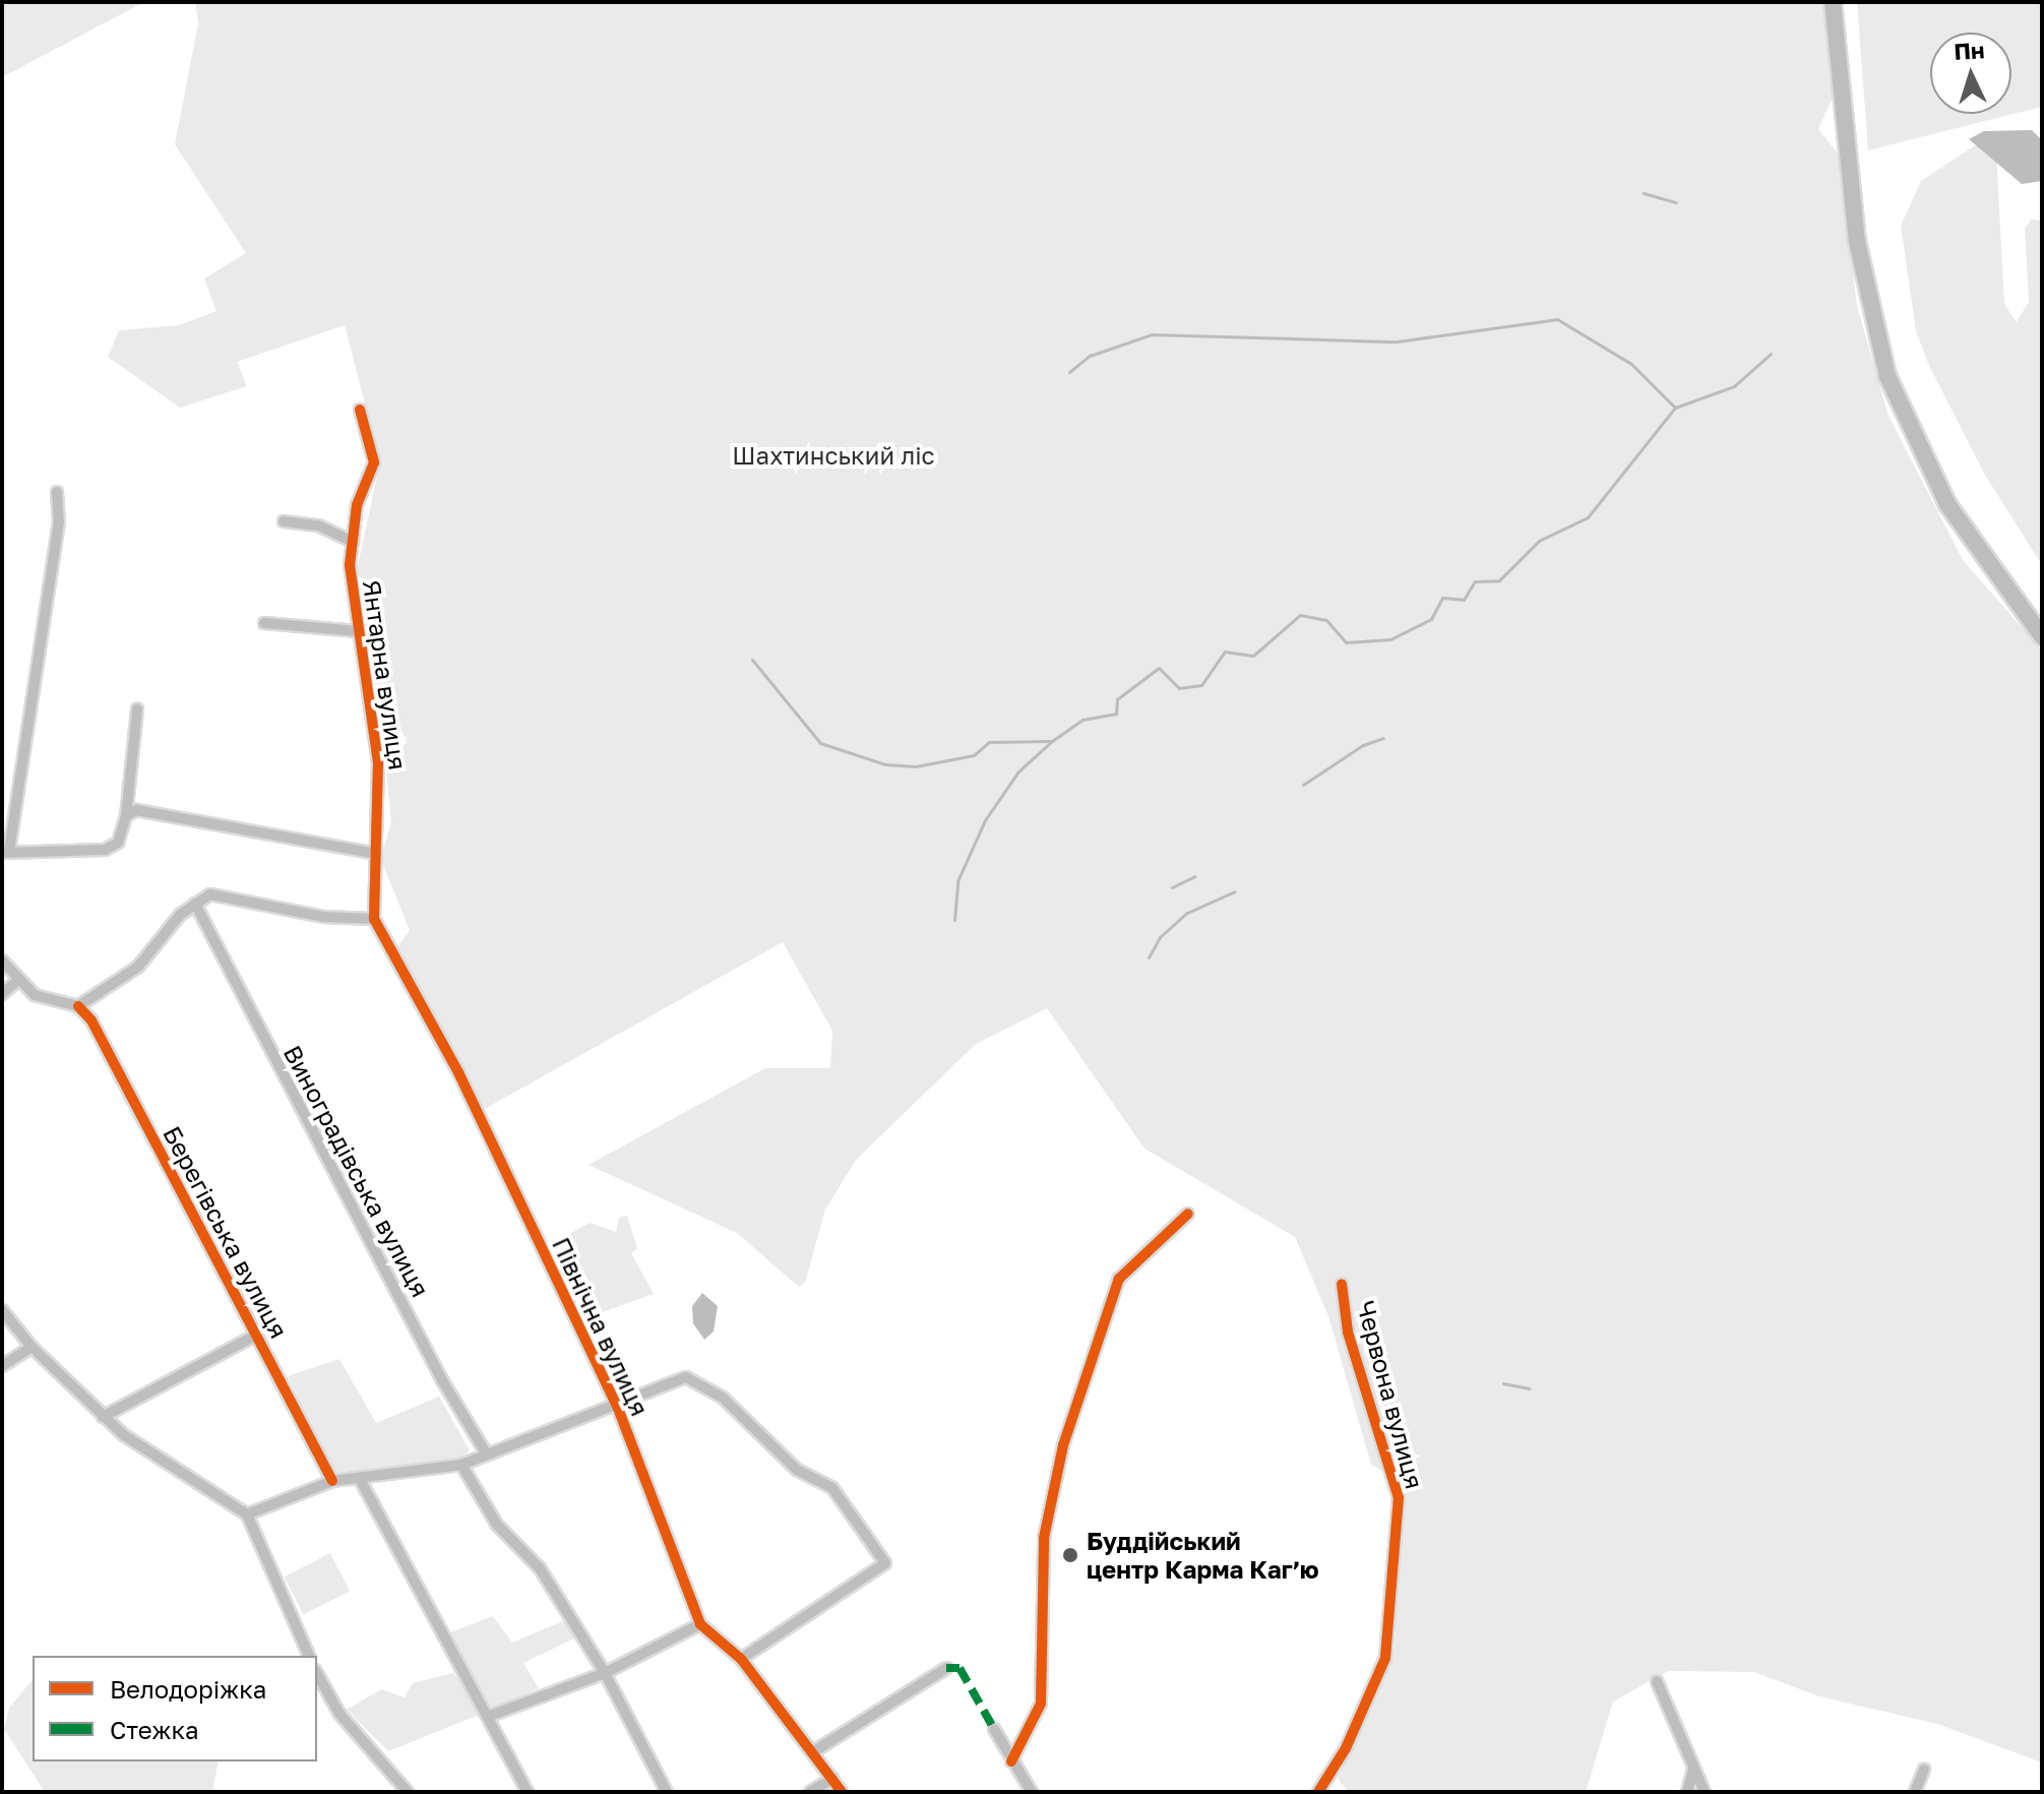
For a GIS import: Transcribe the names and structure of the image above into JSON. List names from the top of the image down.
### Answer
{
  "streets": {
    "street": [
      "Янтарна вулиця",
      "Виноградівська вулиця",
      "Берегівська вулиця",
      "Північна вулиця",
      "Червона вулиця"
    ]
  },
  "crossings": [
    ["Янтарна вулиця", "Північна вулиця"]
  ],
  "parks": ["Шахтинський ліс"],
  "places": ["Буддійський центр Карма Кагʼю"],
  "legend": ["Велодоріжка", "Стежка"],
  "north": "top"
}
